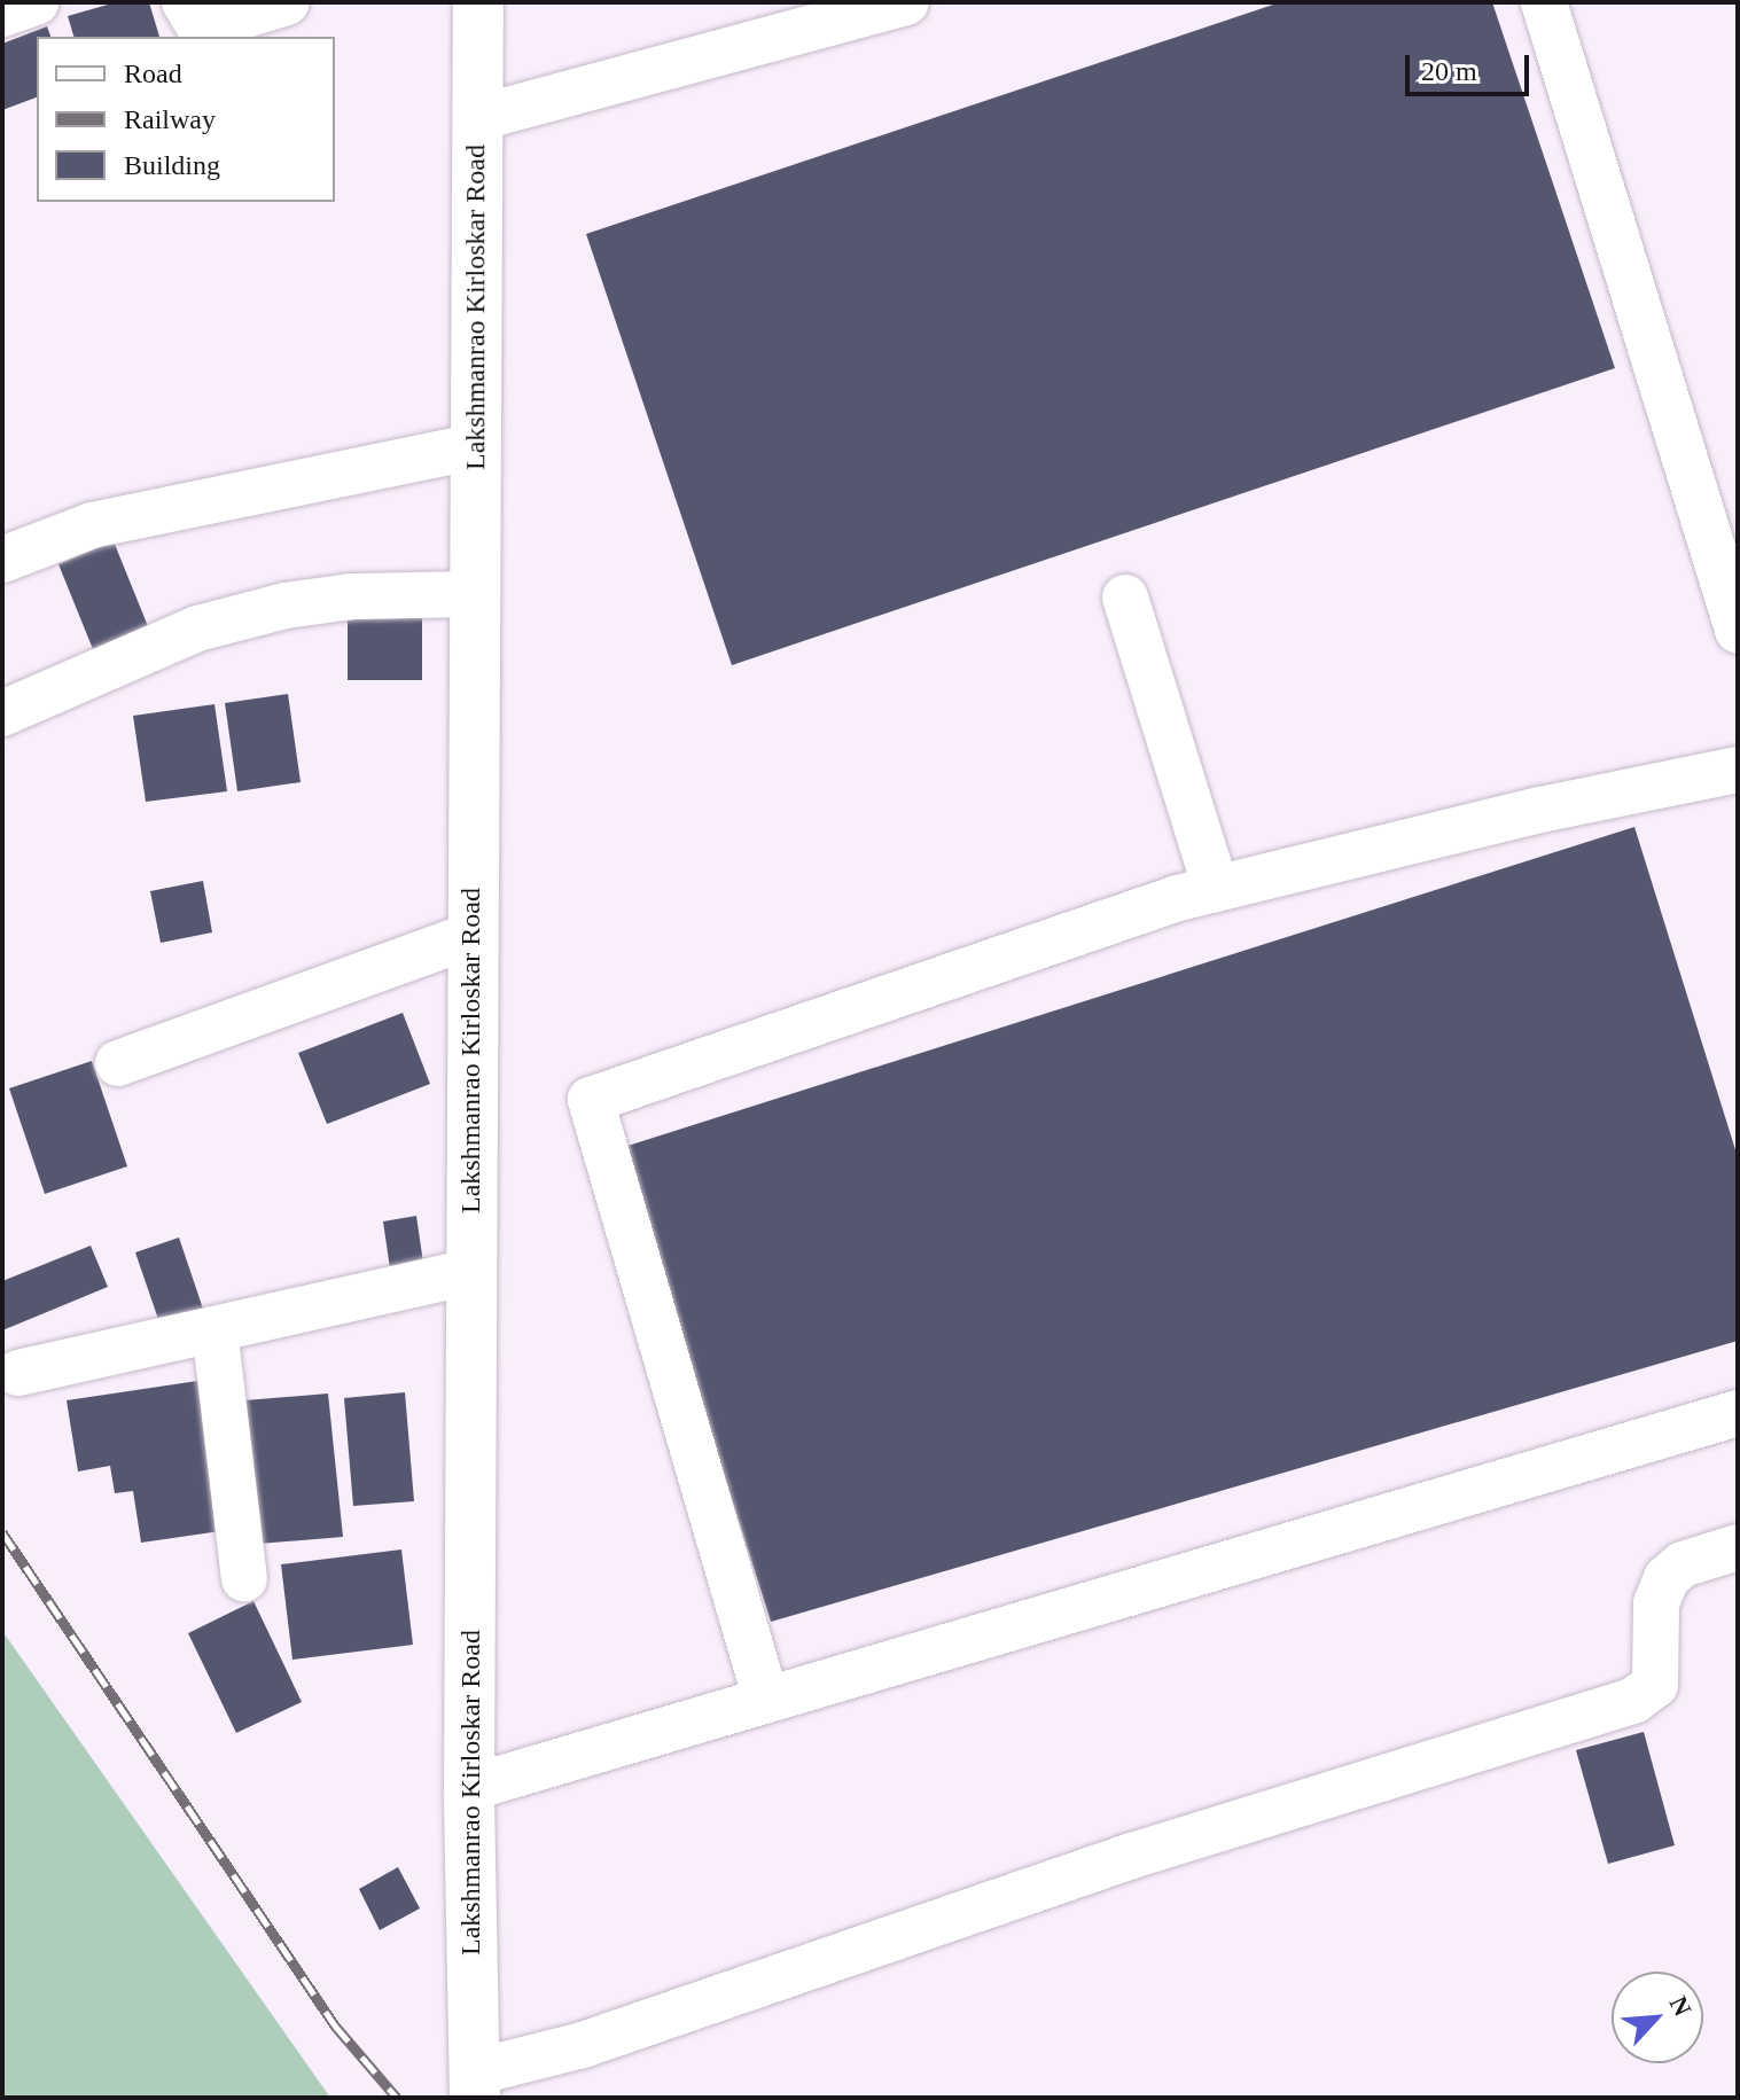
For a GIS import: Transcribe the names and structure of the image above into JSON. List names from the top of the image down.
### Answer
{
  "streets": {
    "main road": ["Lakshmanrao Kirloskar Road"]
  },
  "legend": ["Road", "Railway", "Building"],
  "scale_bar": "20 m",
  "north": "top right"
}
